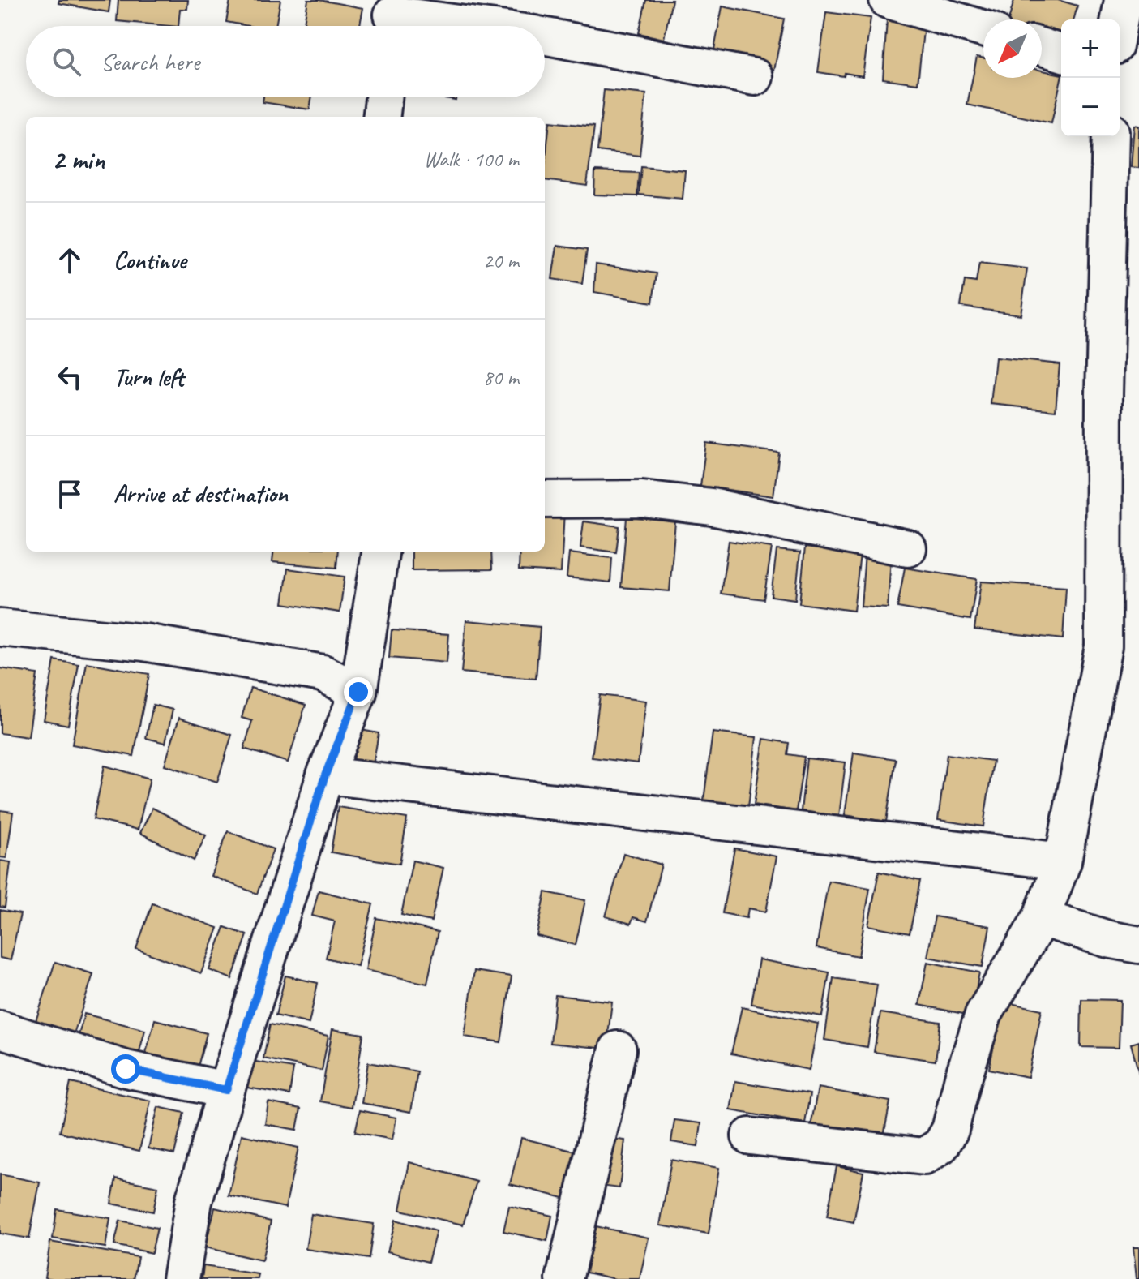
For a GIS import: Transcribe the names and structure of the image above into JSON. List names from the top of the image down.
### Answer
{
  "north": "bottom left",
  "page": {
    "map_buttons": ["+", "−"],
    "search": "Search here",
    "heading": ["2 min", "Walk · 100 m"],
    "list": [
      ["Continue", "20 m"],
      ["Turn left", "80 m"],
      "Arrive at destination"
    ]
  }
}
